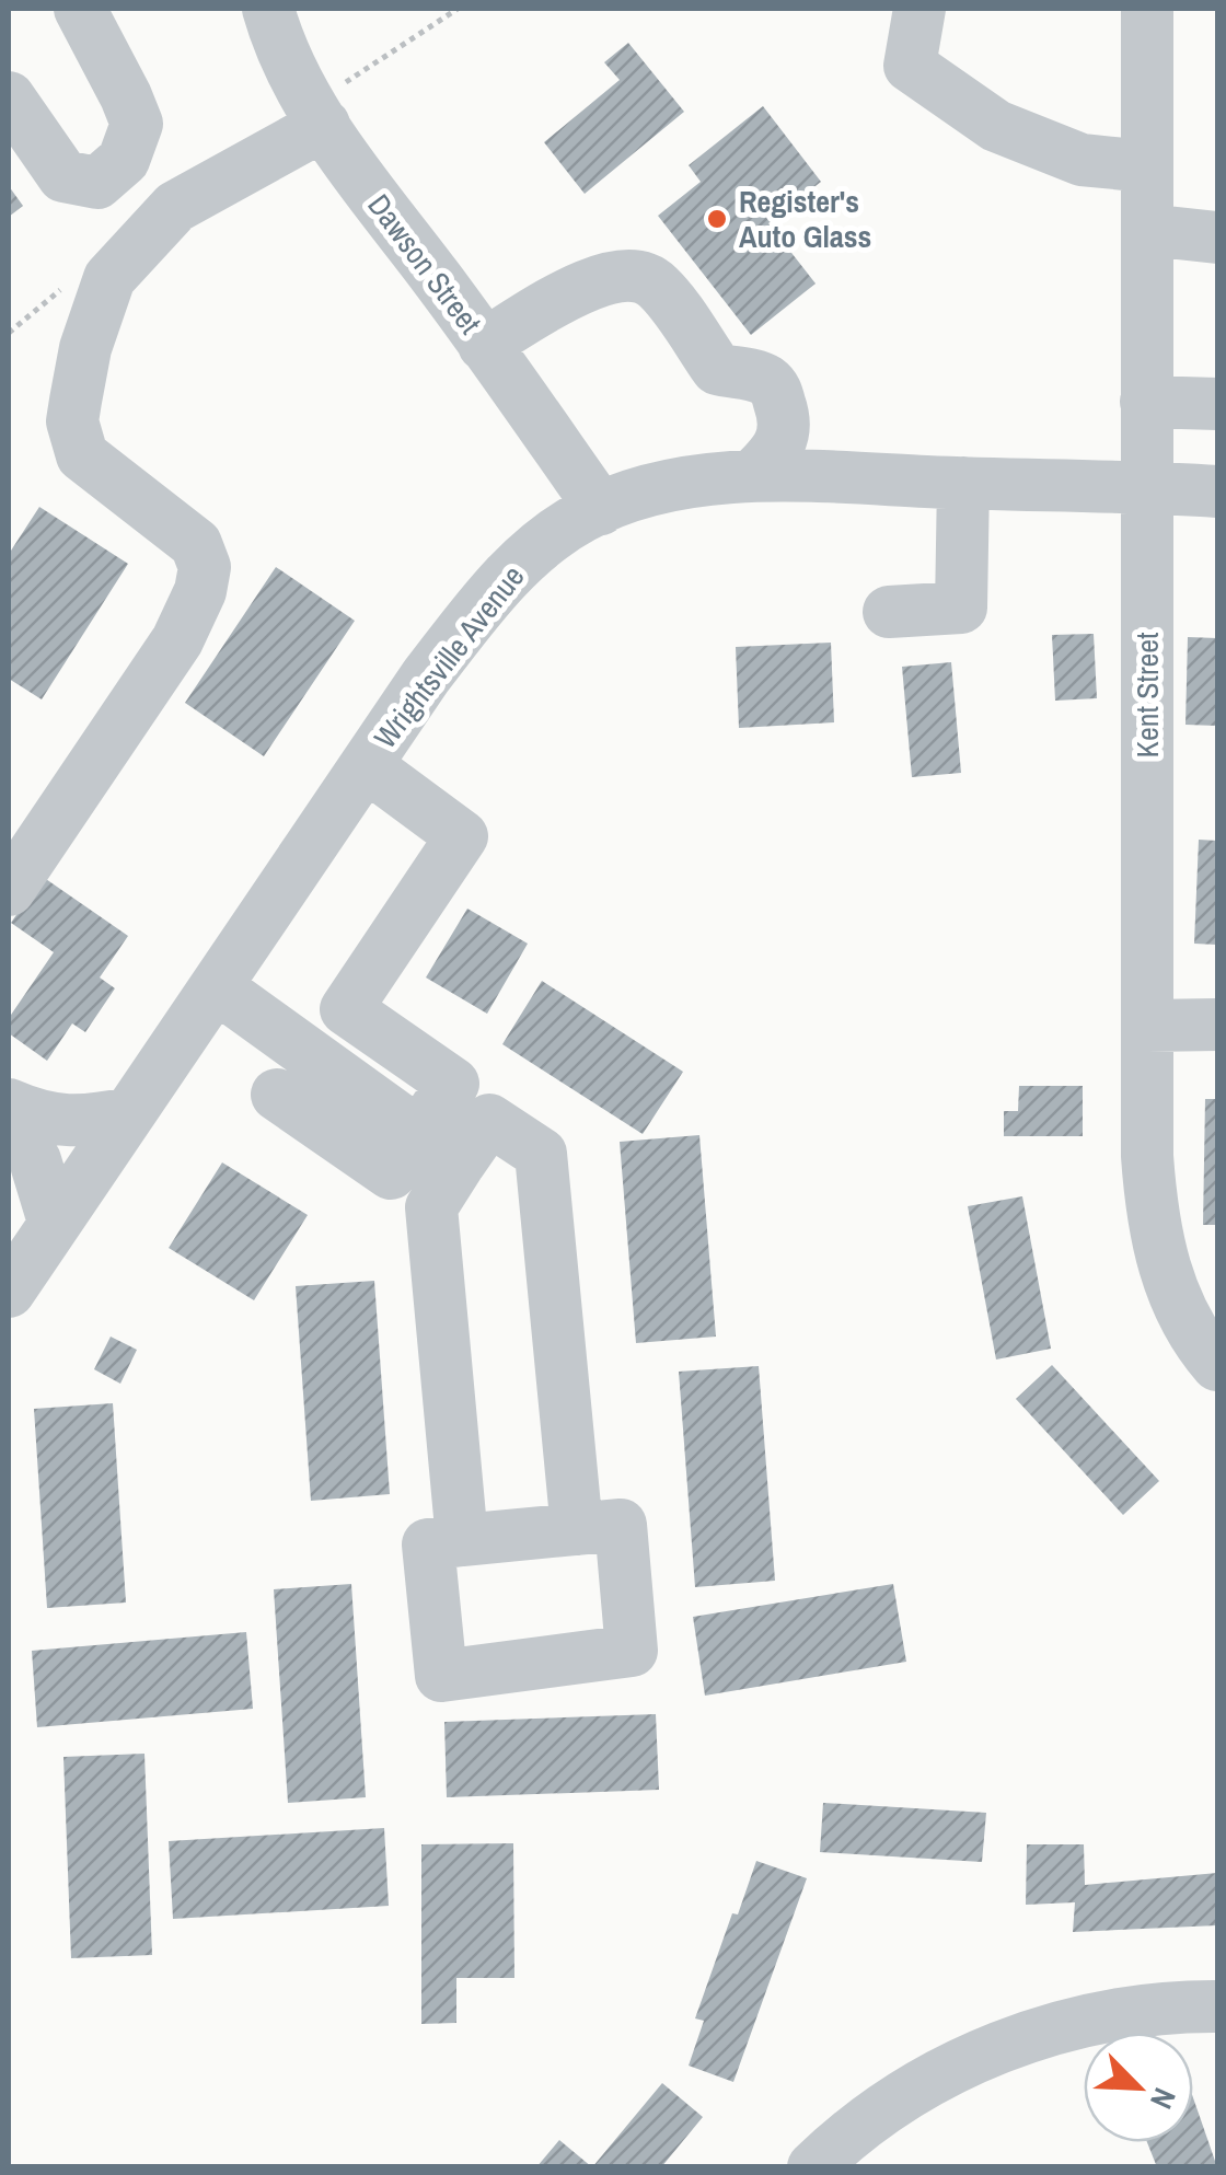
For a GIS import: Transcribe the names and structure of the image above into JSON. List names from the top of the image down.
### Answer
{
  "streets": {
    "street": ["Dawson Street", "Wrightsville Avenue", "Kent Street"]
  },
  "crossings": [
    ["Dawson Street", "Wrightsville Avenue"],
    ["Wrightsville Avenue", "Kent Street"]
  ],
  "places": ["Register's Auto Glass"],
  "north": "bottom right"
}
